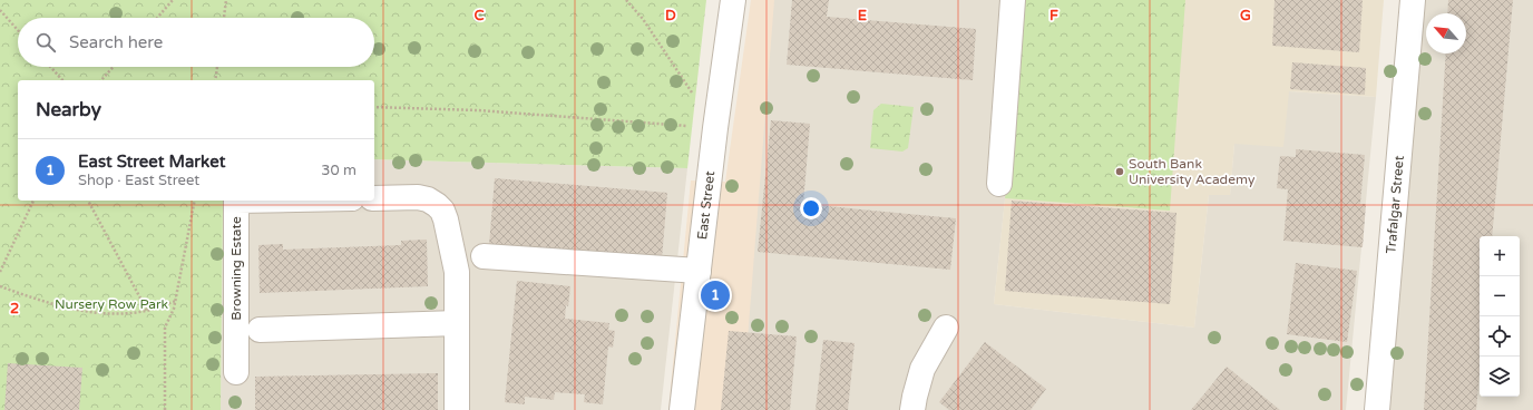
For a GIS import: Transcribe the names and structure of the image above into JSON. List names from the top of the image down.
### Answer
{
  "streets": {
    "street": ["East Street", "Trafalgar Street", "Browning Estate"]
  },
  "parks": ["Nursery Row Park"],
  "places": ["South Bank University Academy"],
  "north": "top left",
  "page": {
    "search": "Search here",
    "heading": "Nearby",
    "list": [
      {
        "mark": "1",
        "name": "East Street Market",
        "note": "Shop · East Street",
        "value": "30 m"
      }
    ],
    "map_buttons": ["+", "−"],
    "pins": "1"
  },
  "grid": {
    "columns": [
      "C",
      "D",
      "E",
      "F",
      "G"
    ],
    "rows": ["2"]
  }
}
